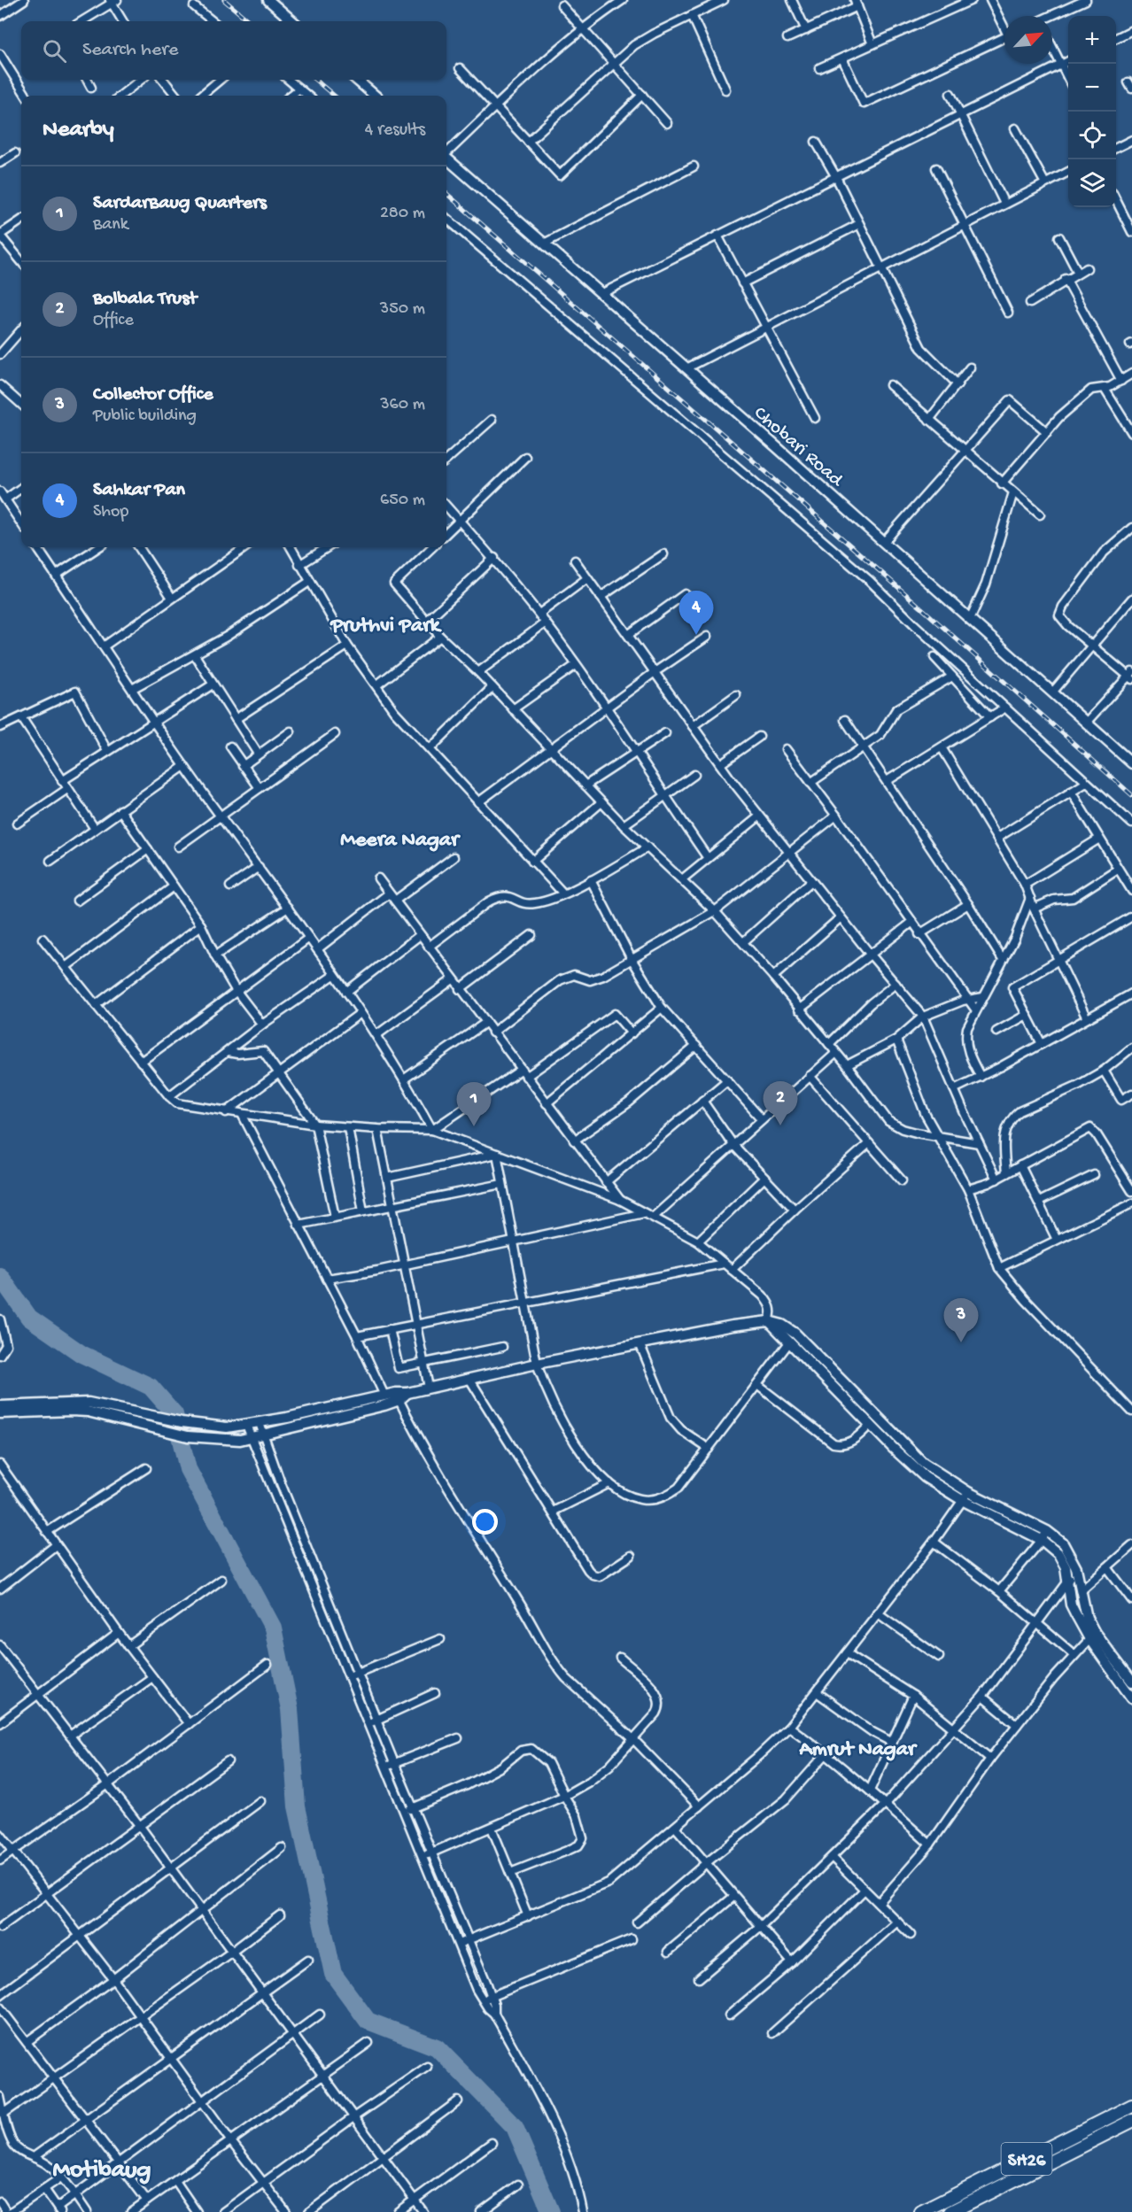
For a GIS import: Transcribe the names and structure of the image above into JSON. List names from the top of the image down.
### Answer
{
  "streets": {
    "main road": ["SH26"],
    "street": ["Chobari Road"]
  },
  "districts": [
    "Pruthvi Park",
    "Meera Nagar",
    "Amrut Nagar",
    "Motibaug"
  ],
  "north": "top right",
  "page": {
    "map_buttons": ["+", "−"],
    "search": "Search here",
    "heading": ["Nearby", "4 results"],
    "list": [
      {
        "mark": "1",
        "name": "SardarBaug Quarters",
        "note": "Bank",
        "value": "280 m"
      },
      {
        "mark": "2",
        "name": "Bolbala Trust",
        "note": "Office",
        "value": "350 m"
      },
      {
        "mark": "3",
        "name": "Collector Office",
        "note": "Public building",
        "value": "360 m"
      },
      {
        "mark": "4",
        "name": "Sahkar Pan",
        "note": "Shop",
        "value": "650 m"
      }
    ],
    "pins": [
      "4",
      "2",
      "1",
      "3"
    ]
  }
}
